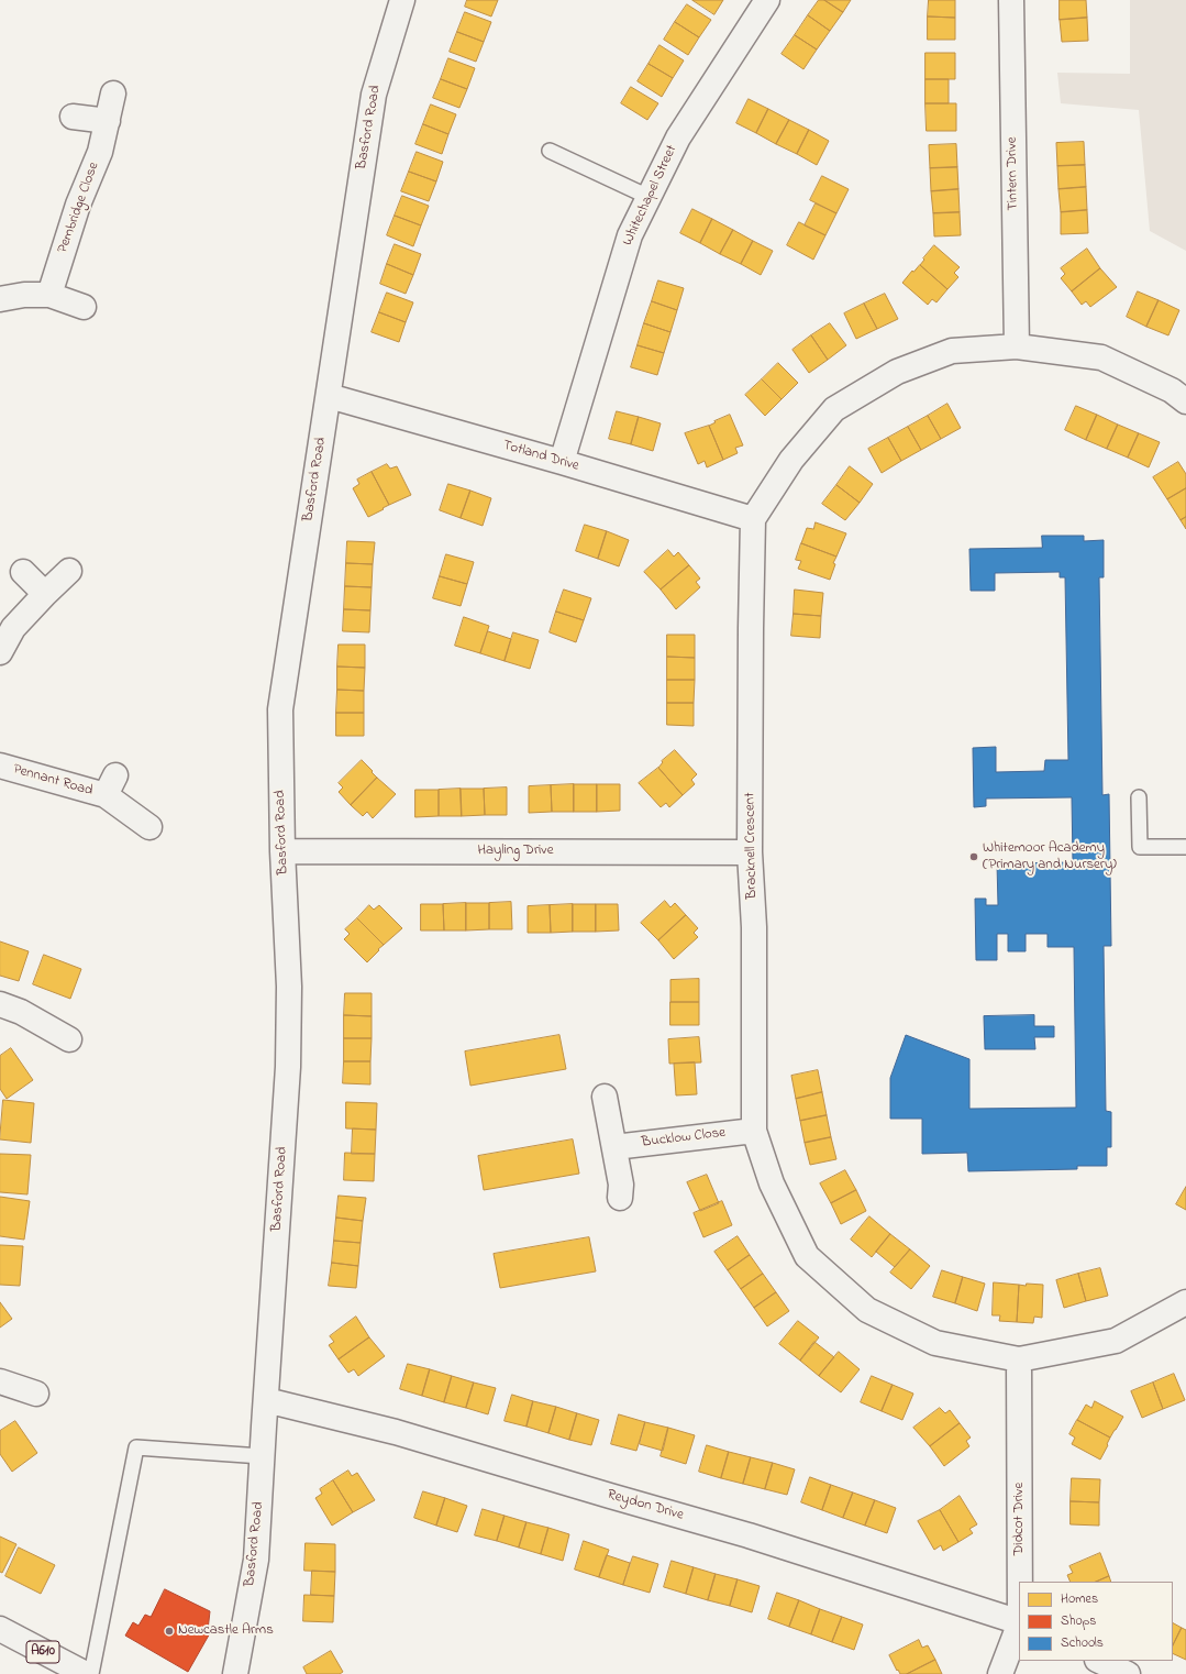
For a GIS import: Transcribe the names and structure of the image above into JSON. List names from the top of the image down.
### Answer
{
  "streets": {
    "main road": [
      "Basford Road",
      "Tintern Drive",
      "Whitechapel Street",
      "Pembridge Close",
      "Totland Drive",
      "Pennant Road",
      "Bracknell Crescent",
      "Hayling Drive",
      "Bucklow Close",
      "Reydon Drive",
      "Didcot Drive",
      "A610"
    ]
  },
  "crossings": [
    ["Basford Road", "Totland Drive"],
    ["Basford Road", "Hayling Drive"],
    ["Basford Road", "Reydon Drive"],
    ["Whitechapel Street", "Totland Drive"],
    ["Totland Drive", "Bracknell Crescent"],
    ["Bracknell Crescent", "Hayling Drive"],
    ["Bracknell Crescent", "Bucklow Close"],
    ["Bracknell Crescent", "Didcot Drive"]
  ],
  "places": ["Whitemoor Academy (Primary and Nursery)", "Newcastle Arms"],
  "legend": ["Homes", "Shops", "Schools"]
}
